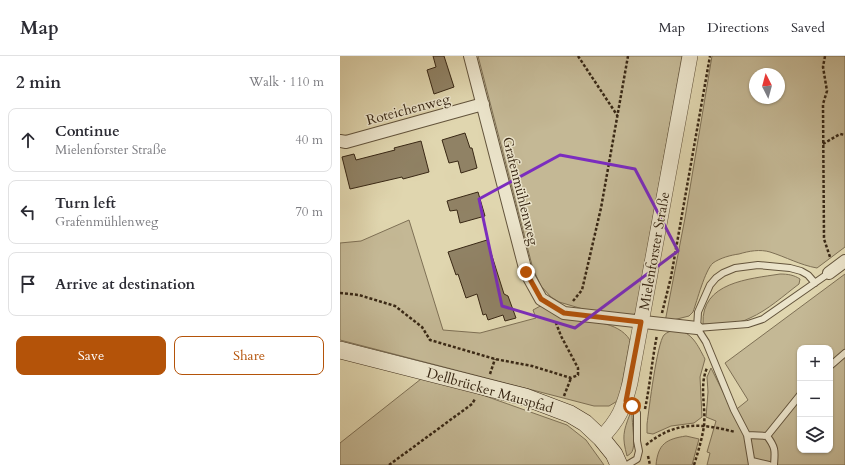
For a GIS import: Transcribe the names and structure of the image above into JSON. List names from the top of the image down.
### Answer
{
  "streets": {
    "main road": ["Dellbrücker Mauspfad"],
    "street": ["Roteichenweg", "Grafenmühlenweg", "Mielenforster Straße"]
  },
  "crossings": [
    ["Roteichenweg", "Grafenmühlenweg"],
    ["Grafenmühlenweg", "Mielenforster Straße"],
    ["Mielenforster Straße", "Dellbrücker Mauspfad"]
  ],
  "north": "top",
  "page": {
    "header": "Map",
    "nav": ["Map", "Directions", "Saved"],
    "heading": ["2 min", "Walk · 110 m"],
    "list": [
      ["Continue", "Mielenforster Straße", "40 m"],
      ["Turn left", "Grafenmühlenweg", "70 m"],
      "Arrive at destination"
    ],
    "buttons": ["Save", "Share"],
    "map_buttons": ["+", "−"]
  }
}
